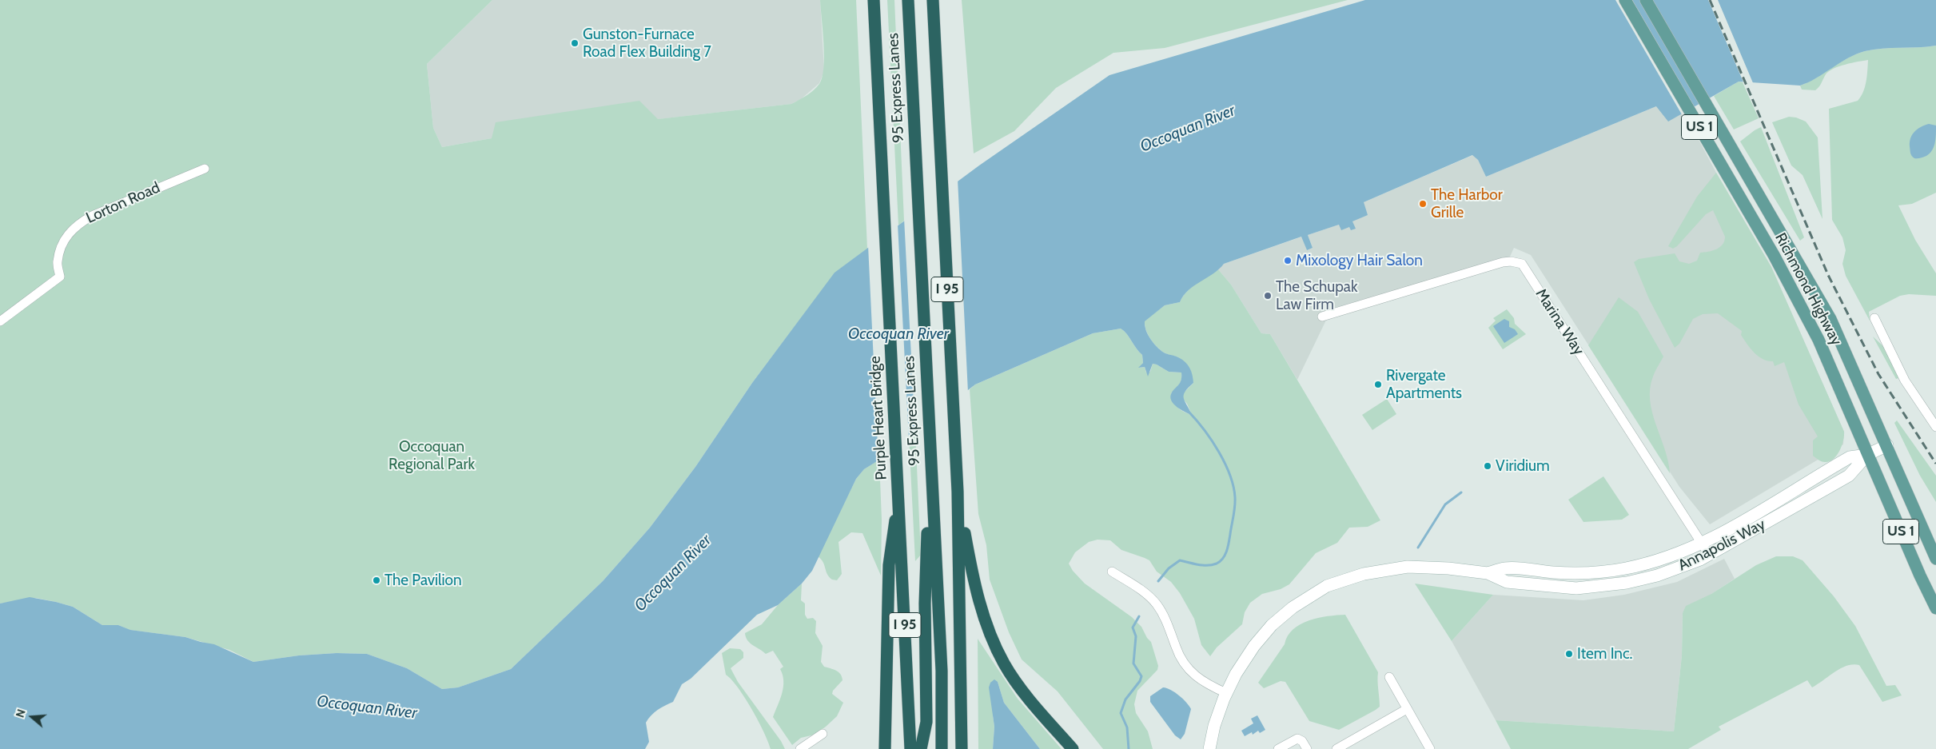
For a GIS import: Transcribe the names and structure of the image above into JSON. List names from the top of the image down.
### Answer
{
  "streets": {
    "highway": ["95 Express Lanes", "I 95", "Purple Heart Bridge"],
    "main road": ["US 1", "Richmond Highway"],
    "street": ["Lorton Road", "Marina Way", "Annapolis Way"]
  },
  "crossings": [
    ["I 95", "Purple Heart Bridge"],
    ["Richmond Highway", "Annapolis Way"],
    ["Marina Way", "Annapolis Way"]
  ],
  "water": ["Occoquan River"],
  "parks": ["Occoquan Regional Park"],
  "places": [
    "Gunston-Furnace Road Flex Building 7",
    "The Harbor Grille",
    "Mixology Hair Salon",
    "The Schupak Law Firm",
    "Rivergate Apartments",
    "Viridium",
    "The Pavilion",
    "Item Inc."
  ],
  "north": "left"
}
